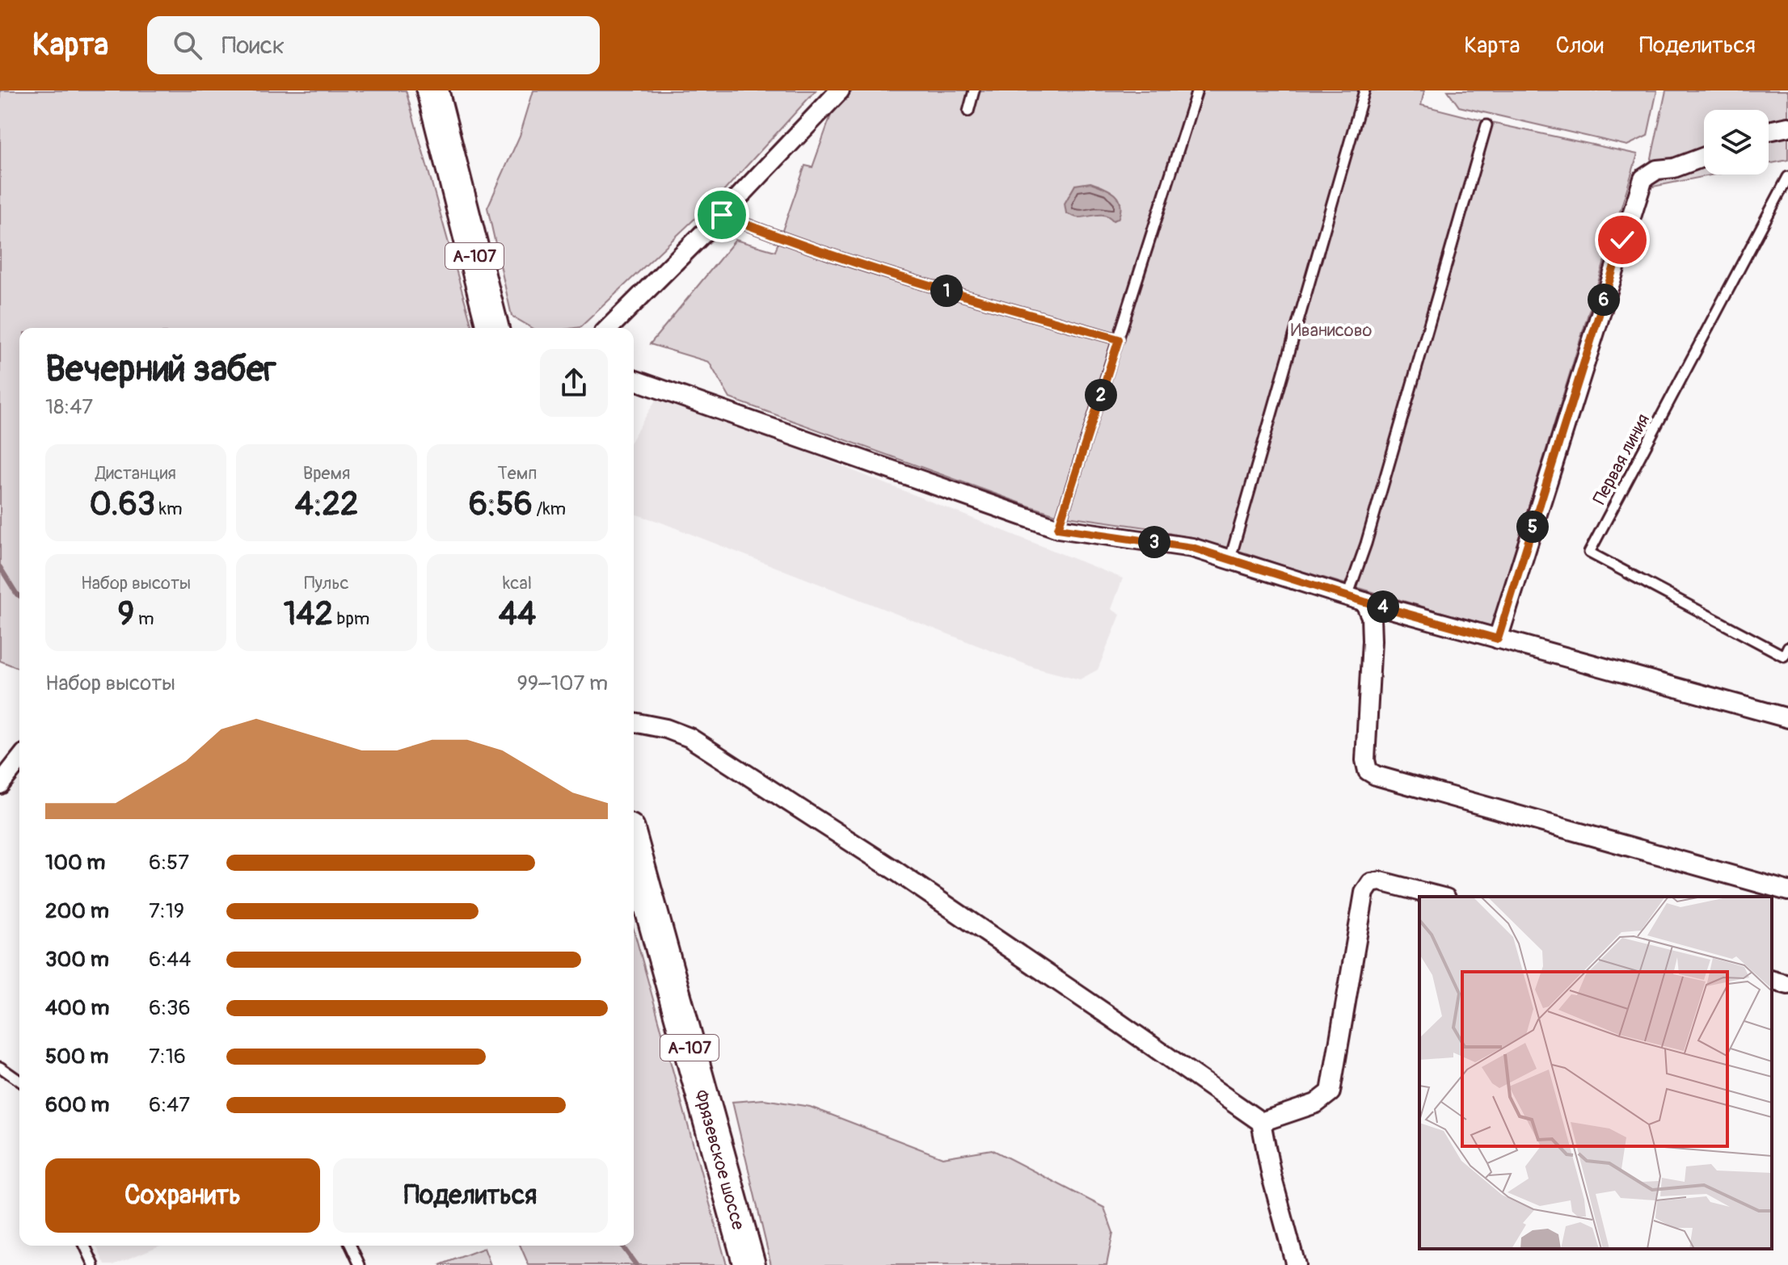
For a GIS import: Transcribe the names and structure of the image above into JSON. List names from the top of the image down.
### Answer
{
  "streets": {
    "highway": ["А-107", "Фрязевское шоссе"],
    "lane": ["Первая линия"]
  },
  "parks": ["Иванисово"],
  "page": {
    "header": "Карта",
    "search": "Поиск",
    "nav": ["Карта", "Слои", "Поделиться"],
    "pins": [
      "1",
      "6",
      "2",
      "5",
      "3",
      "4"
    ],
    "heading": ["Вечерний забег", "18:47"],
    "stats": [
      ["Дистанция", "0.63 km"],
      ["Время", "4:22"],
      ["Темп", "6:56 /km"],
      ["Набор высоты", "9 m"],
      ["Пульс", "142 bpm"],
      ["kcal", "44"]
    ],
    "chart": ["Набор высоты", "99–107 m"],
    "list": [
      {
        "name": "100 m",
        "note": "6:57"
      },
      {
        "name": "200 m",
        "note": "7:19"
      },
      {
        "name": "300 m",
        "note": "6:44"
      },
      {
        "name": "400 m",
        "note": "6:36"
      },
      {
        "name": "500 m",
        "note": "7:16"
      },
      {
        "name": "600 m",
        "note": "6:47"
      }
    ],
    "buttons": ["Сохранить", "Поделиться"]
  }
}
